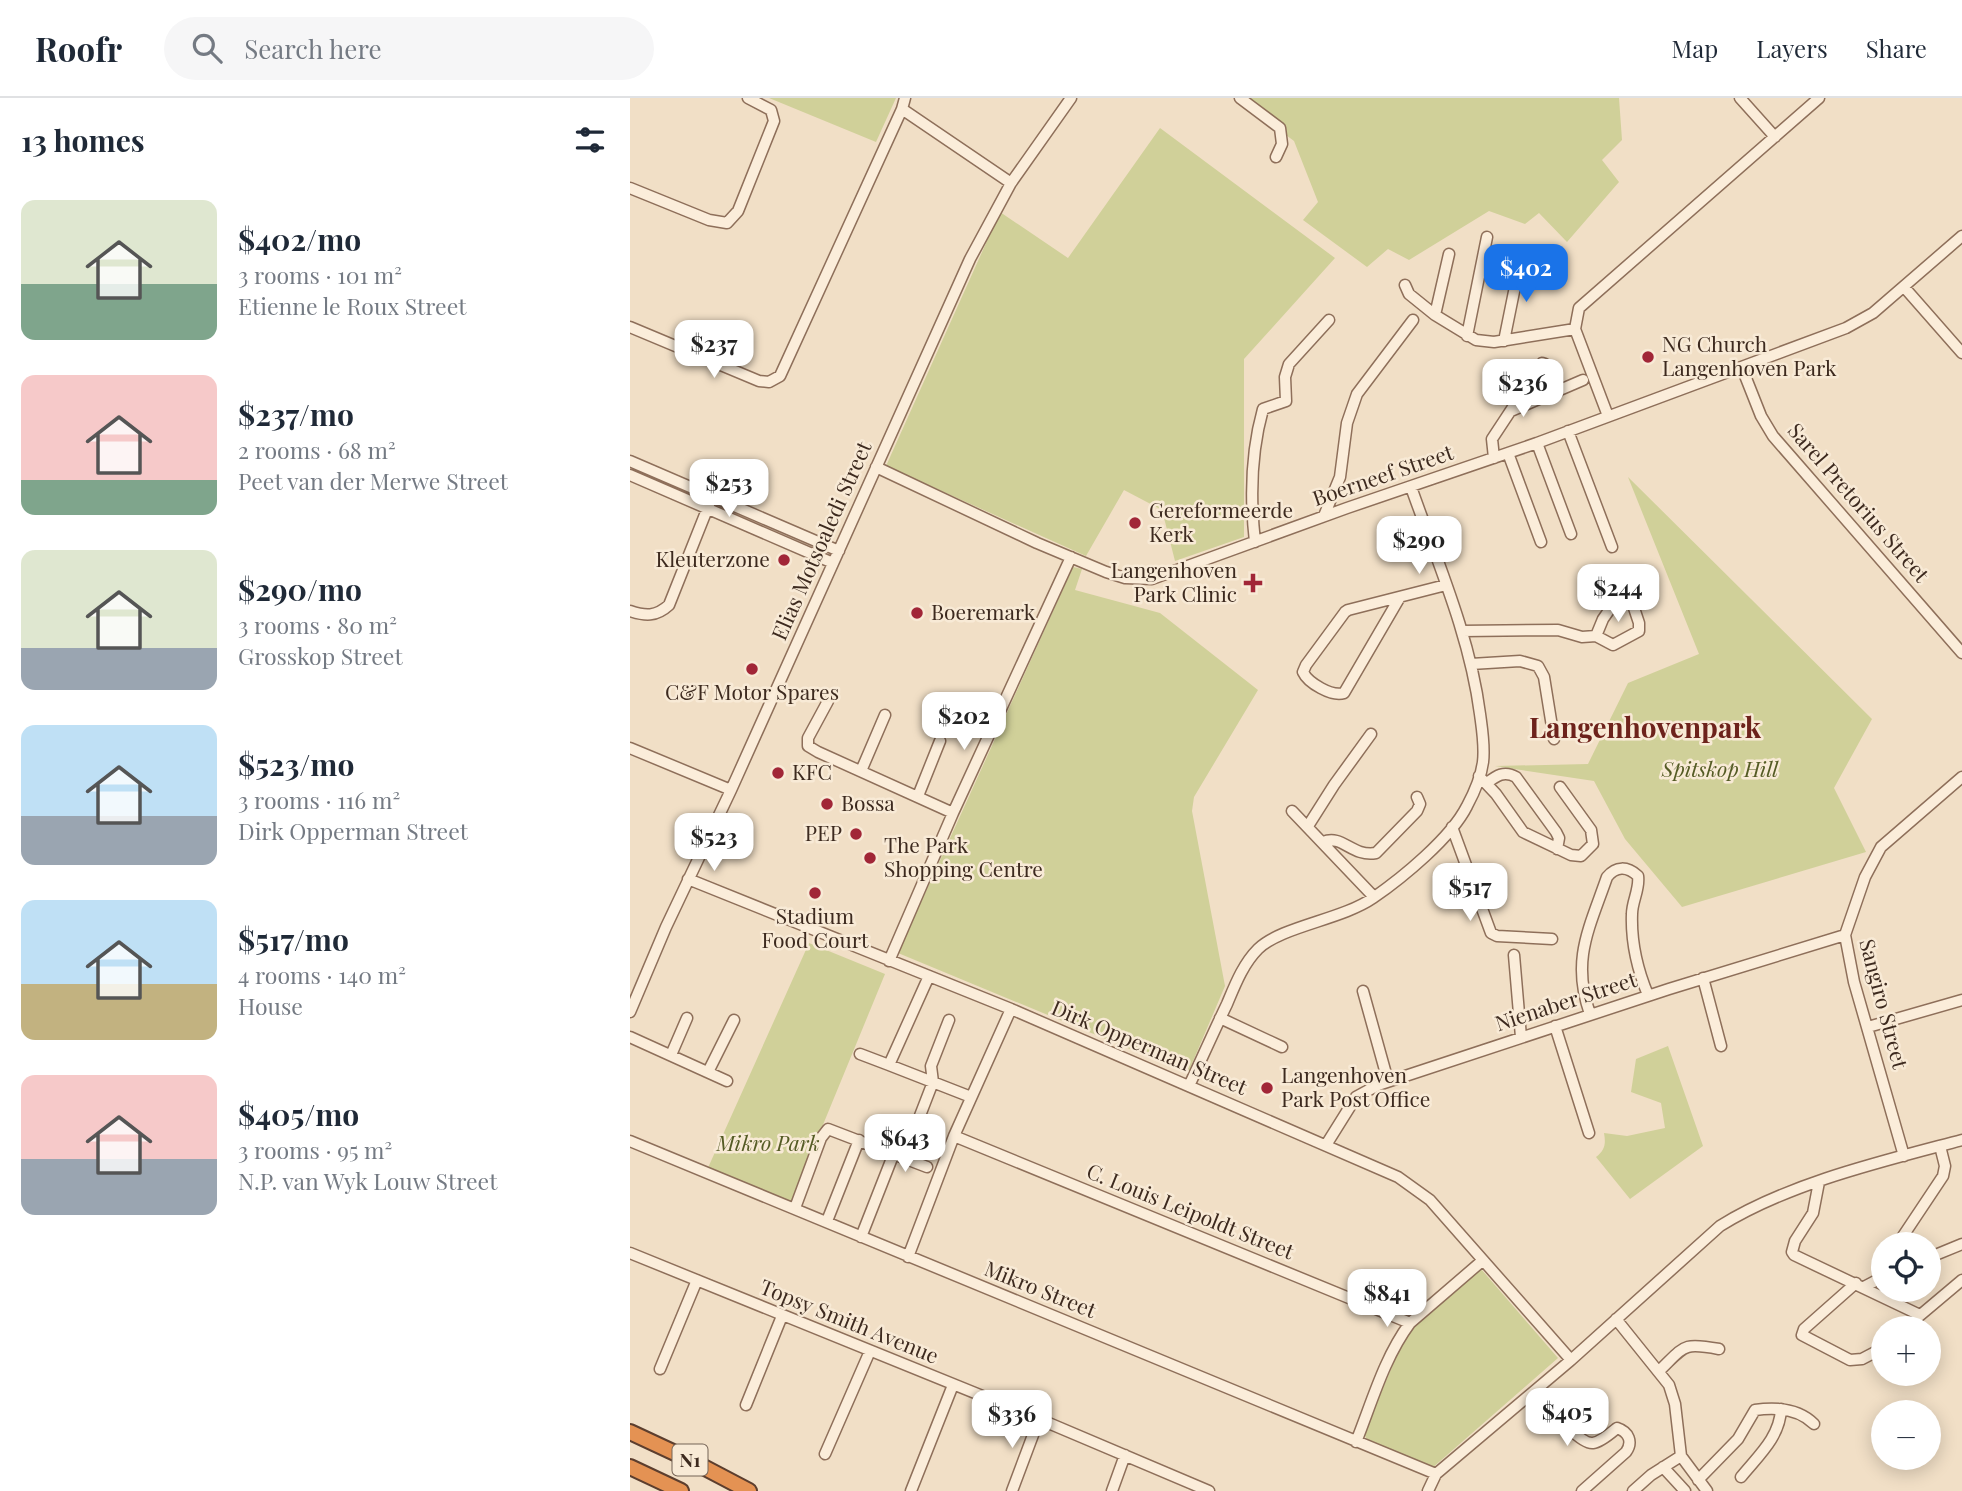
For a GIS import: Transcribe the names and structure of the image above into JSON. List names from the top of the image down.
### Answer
{
  "streets": {
    "highway": ["N1"],
    "street": [
      "Boerneef Street",
      "Sarel Pretorius Street",
      "Elias Motsoaledi Street",
      "Nienaber Street",
      "Sangiro Street",
      "Dirk Opperman Street",
      "C. Louis Leipoldt Street",
      "Mikro Street",
      "Topsy Smith Avenue"
    ]
  },
  "crossings": [
    ["Boerneef Street", "Sarel Pretorius Street"],
    ["Boerneef Street", "Elias Motsoaledi Street"],
    ["Elias Motsoaledi Street", "Dirk Opperman Street"],
    ["Nienaber Street", "Sangiro Street"],
    ["Nienaber Street", "Dirk Opperman Street"]
  ],
  "districts": ["Langenhovenpark"],
  "parks": ["Spitskop Hill", "Mikro Park"],
  "places": {
    "other": [
      "NG Church Langenhoven Park",
      "Gereformeerde Kerk",
      "Kleuterzone",
      "Boeremark",
      "C&F Motor Spares",
      "KFC",
      "Bossa",
      "PEP",
      "The Park Shopping Centre",
      "Stadium Food Court",
      "Langenhoven Park Post Office"
    ],
    "health": ["Langenhoven Park Clinic"]
  },
  "page": {
    "header": "Roofr",
    "search": "Search here",
    "nav": ["Map", "Layers", "Share"],
    "heading": "13 homes",
    "list": [
      {
        "name": "$402/mo",
        "note": "3 rooms · 101 m² · Etienne le Roux Street"
      },
      {
        "name": "$237/mo",
        "note": "2 rooms · 68 m² · Peet van der Merwe Street"
      },
      {
        "name": "$290/mo",
        "note": "3 rooms · 80 m² · Grosskop Street"
      },
      {
        "name": "$523/mo",
        "note": "3 rooms · 116 m² · Dirk Opperman Street"
      },
      {
        "name": "$517/mo",
        "note": "4 rooms · 140 m² · House"
      },
      {
        "name": "$405/mo",
        "note": "3 rooms · 95 m² · N.P. van Wyk Louw Street"
      }
    ],
    "price": [
      "$402",
      "$237",
      "$236",
      "$253",
      "$290",
      "$244",
      "$202",
      "$523",
      "$517",
      "$643",
      "$841",
      "$405",
      "$336"
    ],
    "map_buttons": ["+", "−"]
  }
}
